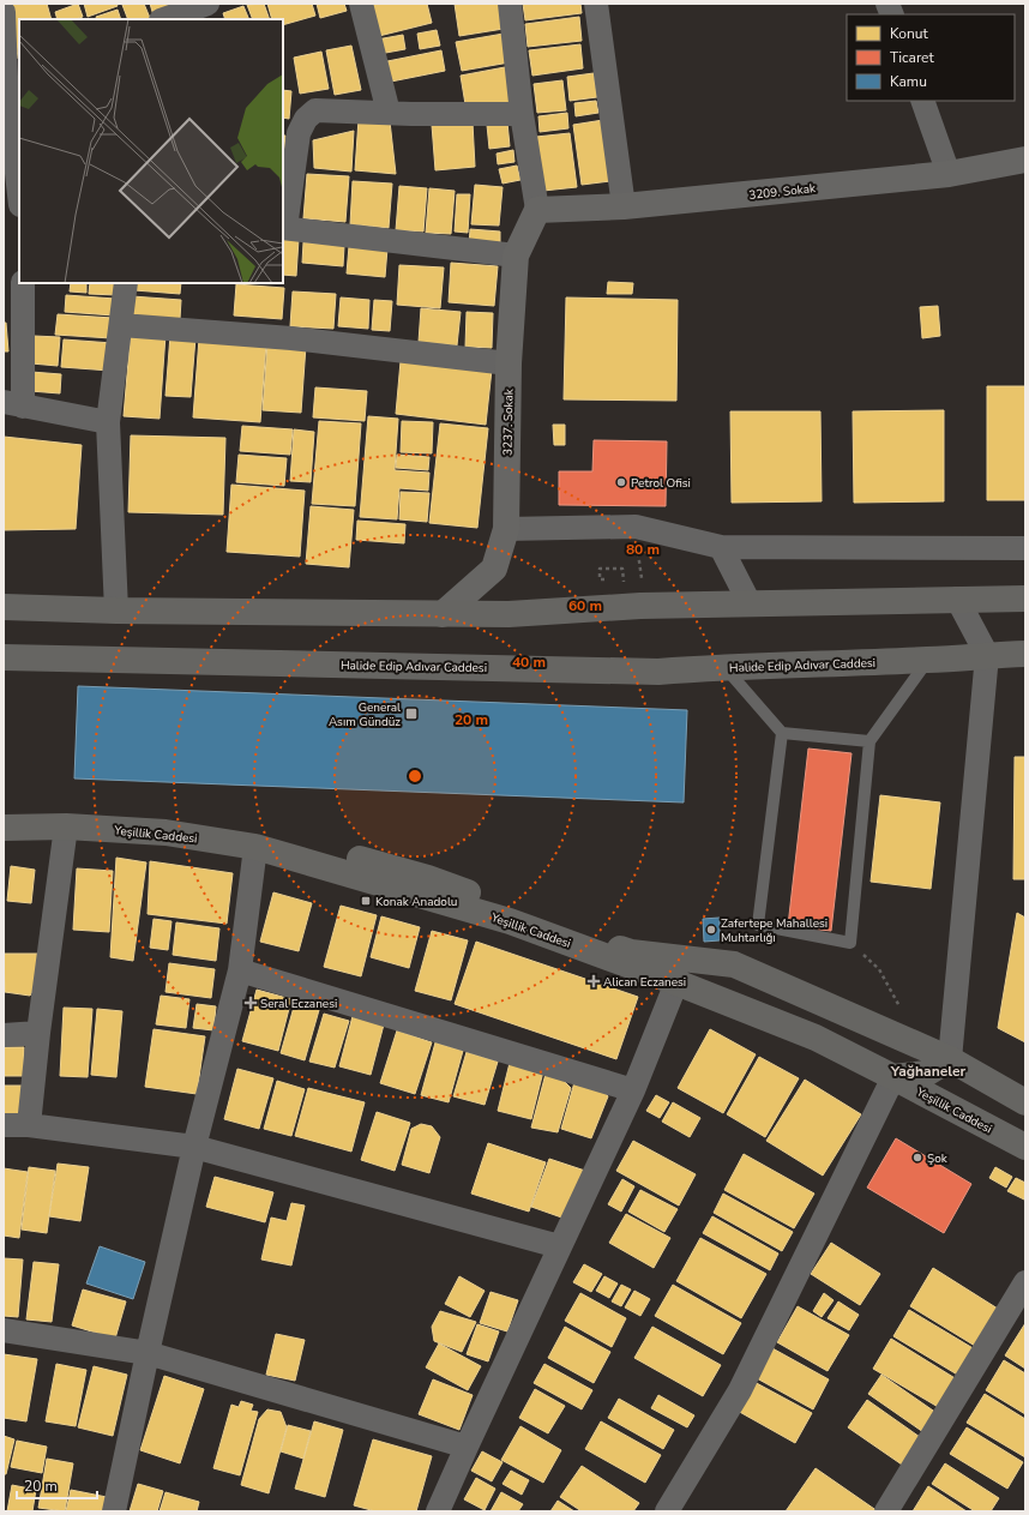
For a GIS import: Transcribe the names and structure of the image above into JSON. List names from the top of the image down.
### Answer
{
  "streets": {
    "main road": [
      "3209. Sokak",
      "3237. Sokak",
      "Halide Edip Adıvar Caddesi",
      "Yeşillik Caddesi"
    ]
  },
  "crossings": [
    ["3209. Sokak", "3237. Sokak"]
  ],
  "districts": ["Yağhaneler"],
  "places": {
    "other": ["Petrol Ofisi", "Zafertepe Mahallesi Muhtarlığı", "Şok"],
    "transit": ["General Asım Gündüz", "Konak Anadolu"],
    "health": ["Alican Eczanesi", "Seral Eczanesi"]
  },
  "legend": ["Konut", "Ticaret", "Kamu"],
  "scale_bar": "20 m",
  "rings": [
    "80 m",
    "60 m",
    "40 m",
    "20 m"
  ]
}
